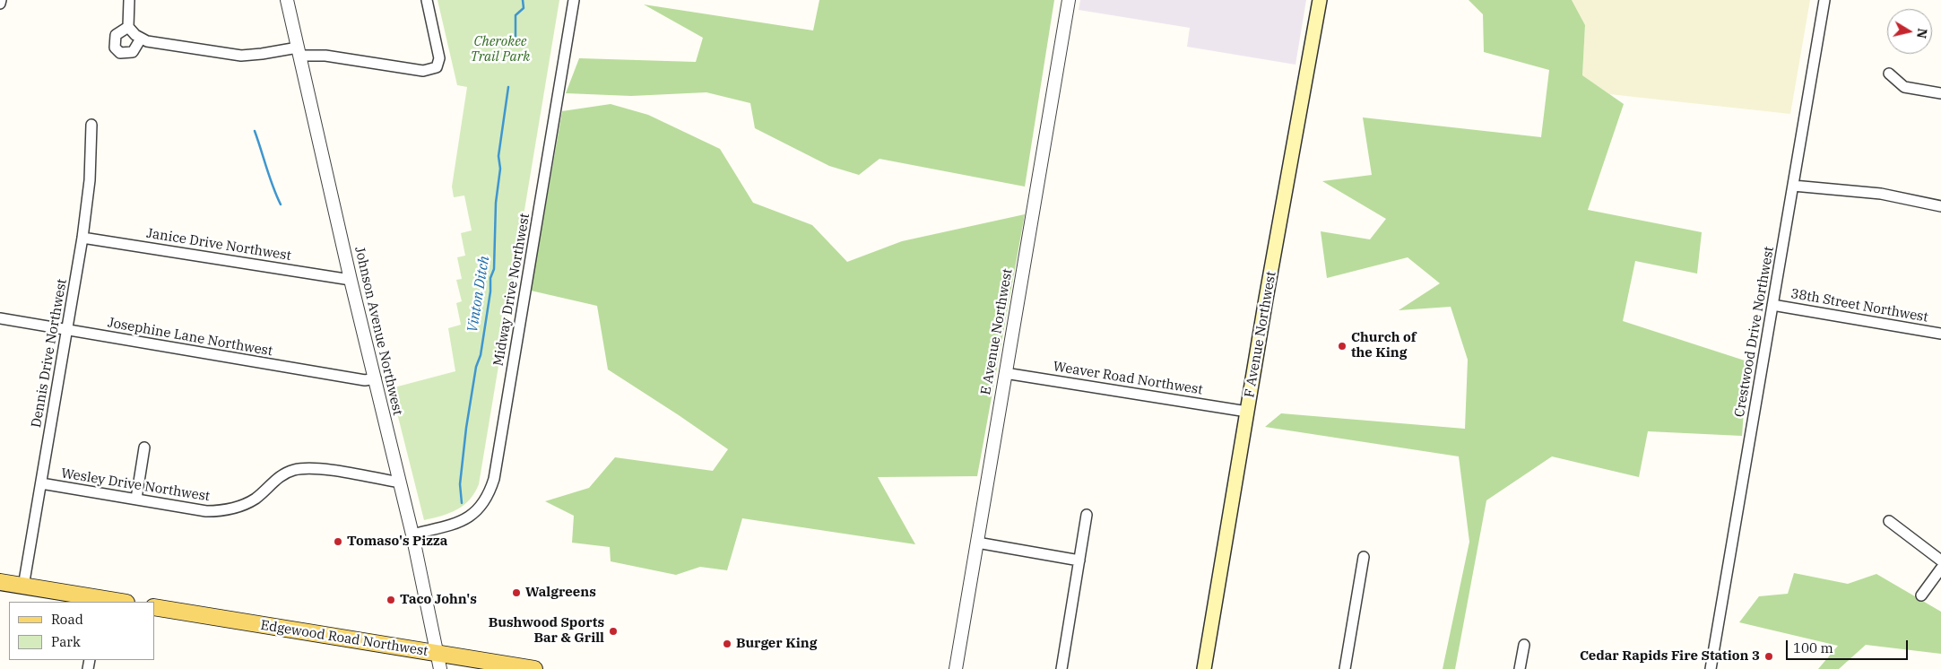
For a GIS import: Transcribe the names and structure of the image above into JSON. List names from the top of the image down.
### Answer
{
  "streets": {
    "main road": ["F Avenue Northwest", "Edgewood Road Northwest"],
    "street": [
      "Janice Drive Northwest",
      "Midway Drive Northwest",
      "38th Street Northwest",
      "Johnson Avenue Northwest",
      "E Avenue Northwest",
      "Crestwood Drive Northwest",
      "Josephine Lane Northwest",
      "Dennis Drive Northwest",
      "Weaver Road Northwest",
      "Wesley Drive Northwest"
    ]
  },
  "crossings": [
    ["Janice Drive Northwest", "Johnson Avenue Northwest"],
    ["Janice Drive Northwest", "Dennis Drive Northwest"],
    ["Midway Drive Northwest", "Johnson Avenue Northwest"],
    ["38th Street Northwest", "Crestwood Drive Northwest"],
    ["Johnson Avenue Northwest", "Josephine Lane Northwest"],
    ["Johnson Avenue Northwest", "Wesley Drive Northwest"],
    ["Johnson Avenue Northwest", "Edgewood Road Northwest"],
    ["E Avenue Northwest", "Weaver Road Northwest"],
    ["F Avenue Northwest", "Weaver Road Northwest"],
    ["Josephine Lane Northwest", "Dennis Drive Northwest"],
    ["Dennis Drive Northwest", "Wesley Drive Northwest"]
  ],
  "water": ["Vinton Ditch"],
  "parks": ["Cherokee Trail Park"],
  "places": [
    "Church of the King",
    "Tomaso's Pizza",
    "Walgreens",
    "Taco John's",
    "Bushwood Sports Bar & Grill",
    "Burger King",
    "Cedar Rapids Fire Station 3"
  ],
  "legend": ["Road", "Park"],
  "scale_bar": "100 m",
  "north": "right"
}
